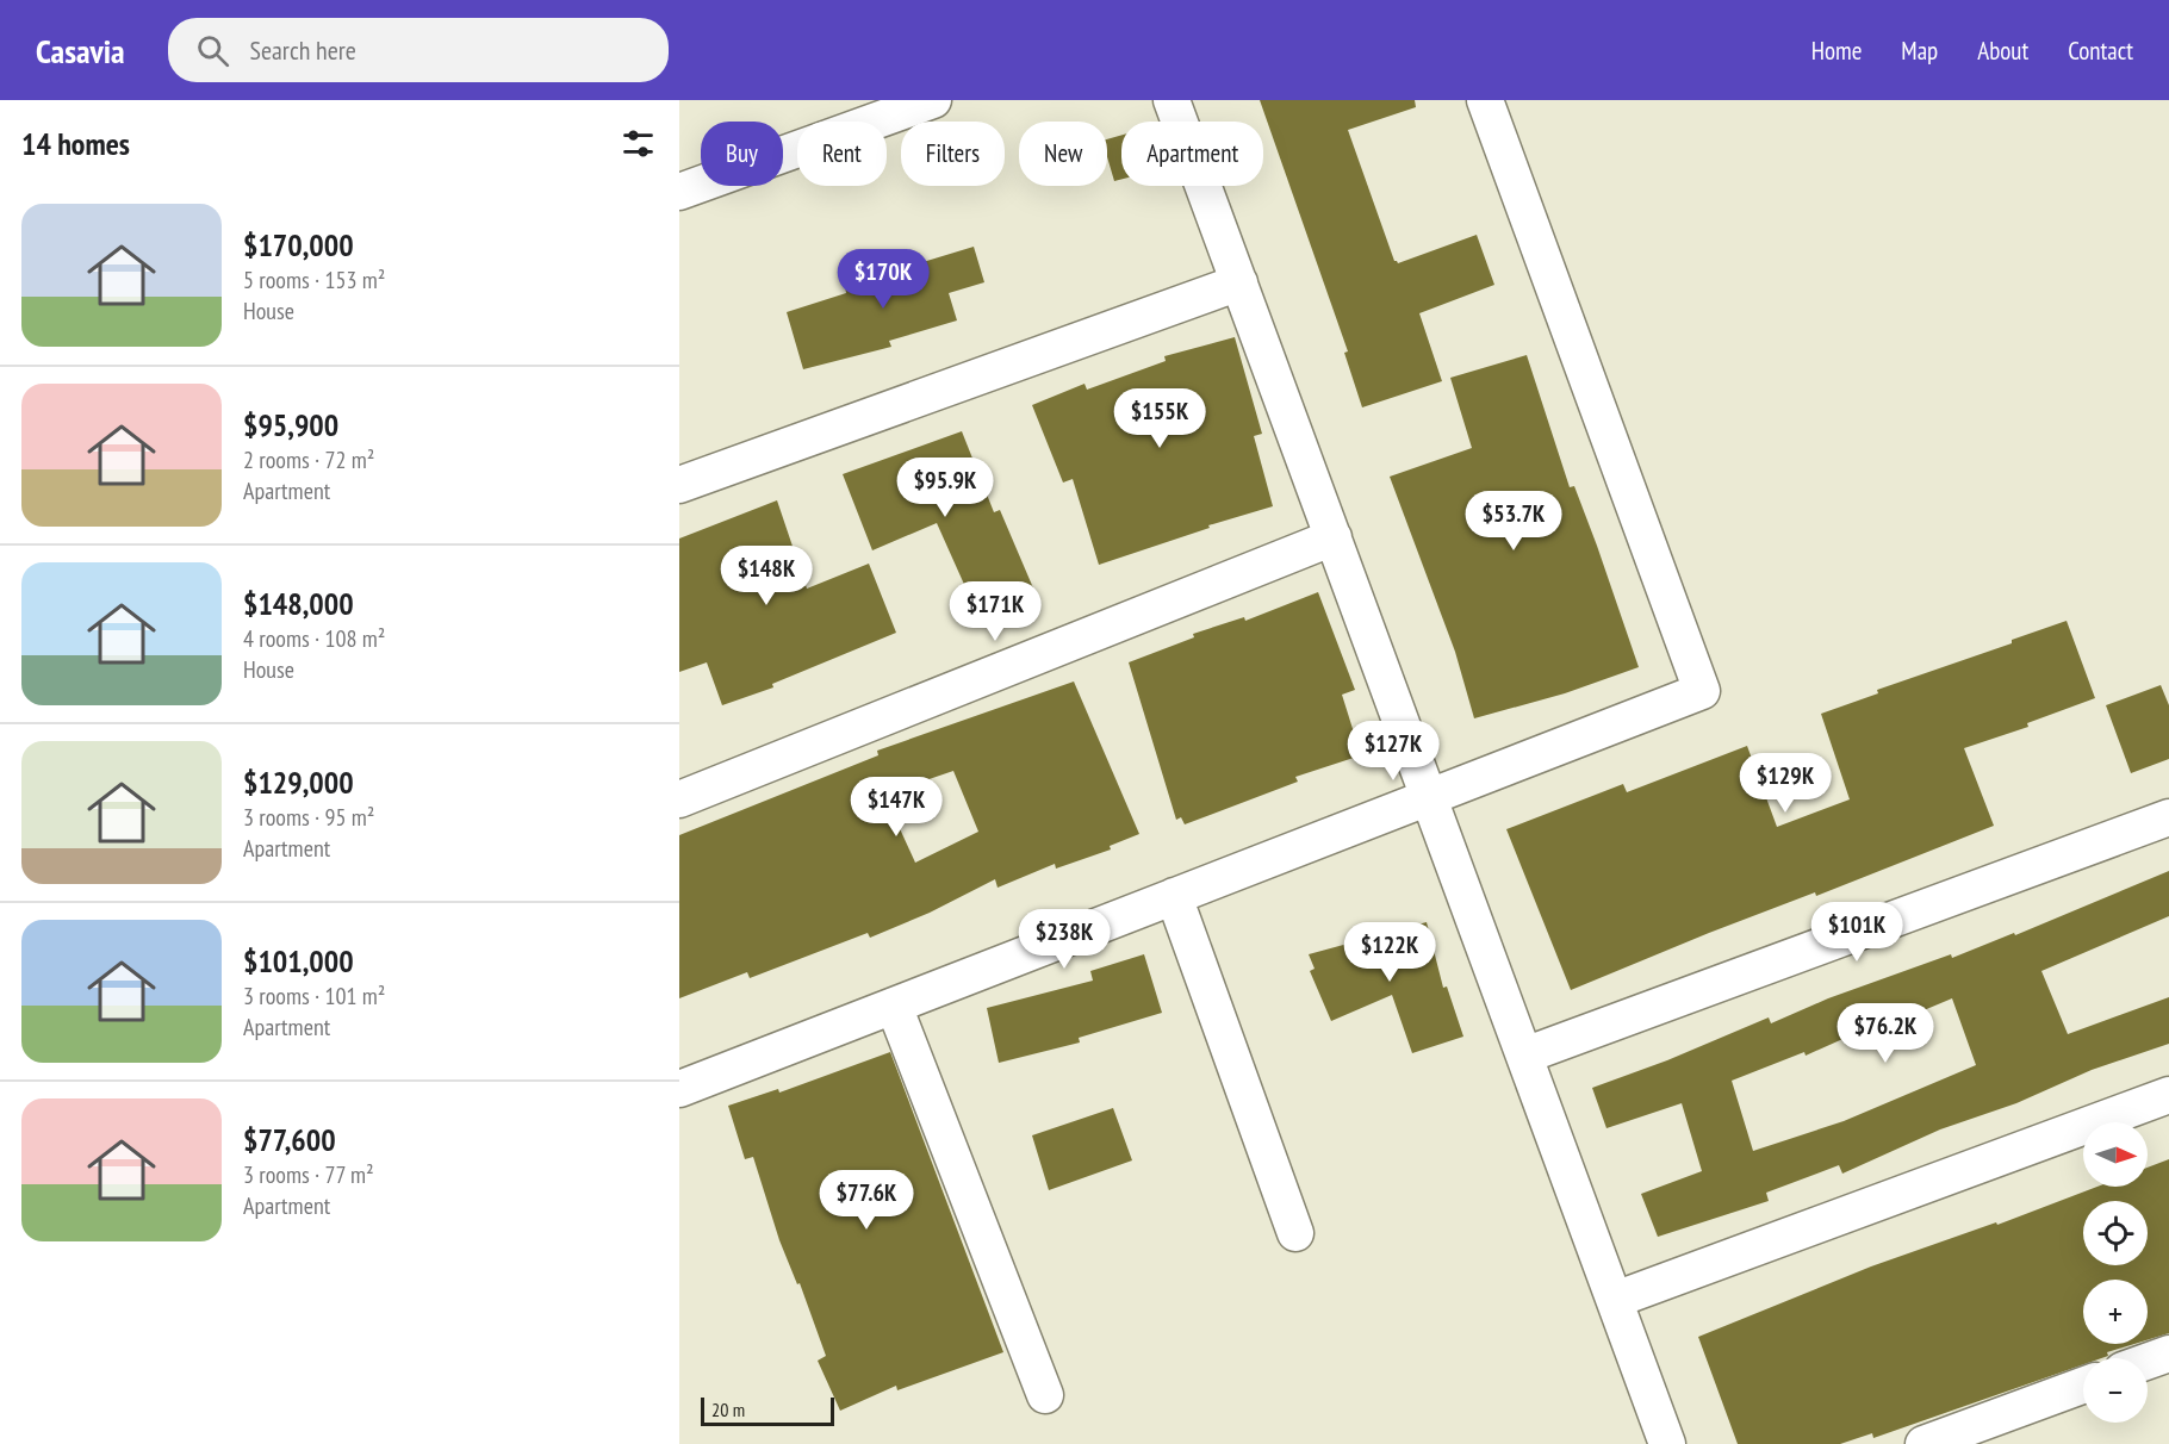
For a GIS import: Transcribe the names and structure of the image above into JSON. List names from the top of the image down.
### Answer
{
  "scale_bar": "20 m",
  "north": "right",
  "page": {
    "header": "Casavia",
    "search": "Search here",
    "nav": [
      "Home",
      "Map",
      "About",
      "Contact"
    ],
    "heading": "14 homes",
    "chip": [
      "Buy",
      "Rent",
      "Filters",
      "New",
      "Apartment"
    ],
    "list": [
      {
        "name": "$170,000",
        "note": "5 rooms · 153 m² · House"
      },
      {
        "name": "$95,900",
        "note": "2 rooms · 72 m² · Apartment"
      },
      {
        "name": "$148,000",
        "note": "4 rooms · 108 m² · House"
      },
      {
        "name": "$129,000",
        "note": "3 rooms · 95 m² · Apartment"
      },
      {
        "name": "$101,000",
        "note": "3 rooms · 101 m² · Apartment"
      },
      {
        "name": "$77,600",
        "note": "3 rooms · 77 m² · Apartment"
      }
    ],
    "price": [
      "$170K",
      "$155K",
      "$95.9K",
      "$53.7K",
      "$148K",
      "$171K",
      "$127K",
      "$129K",
      "$147K",
      "$101K",
      "$238K",
      "$122K",
      "$76.2K",
      "$77.6K"
    ],
    "map_buttons": ["+", "−"],
    "scale": "20 m"
  }
}
